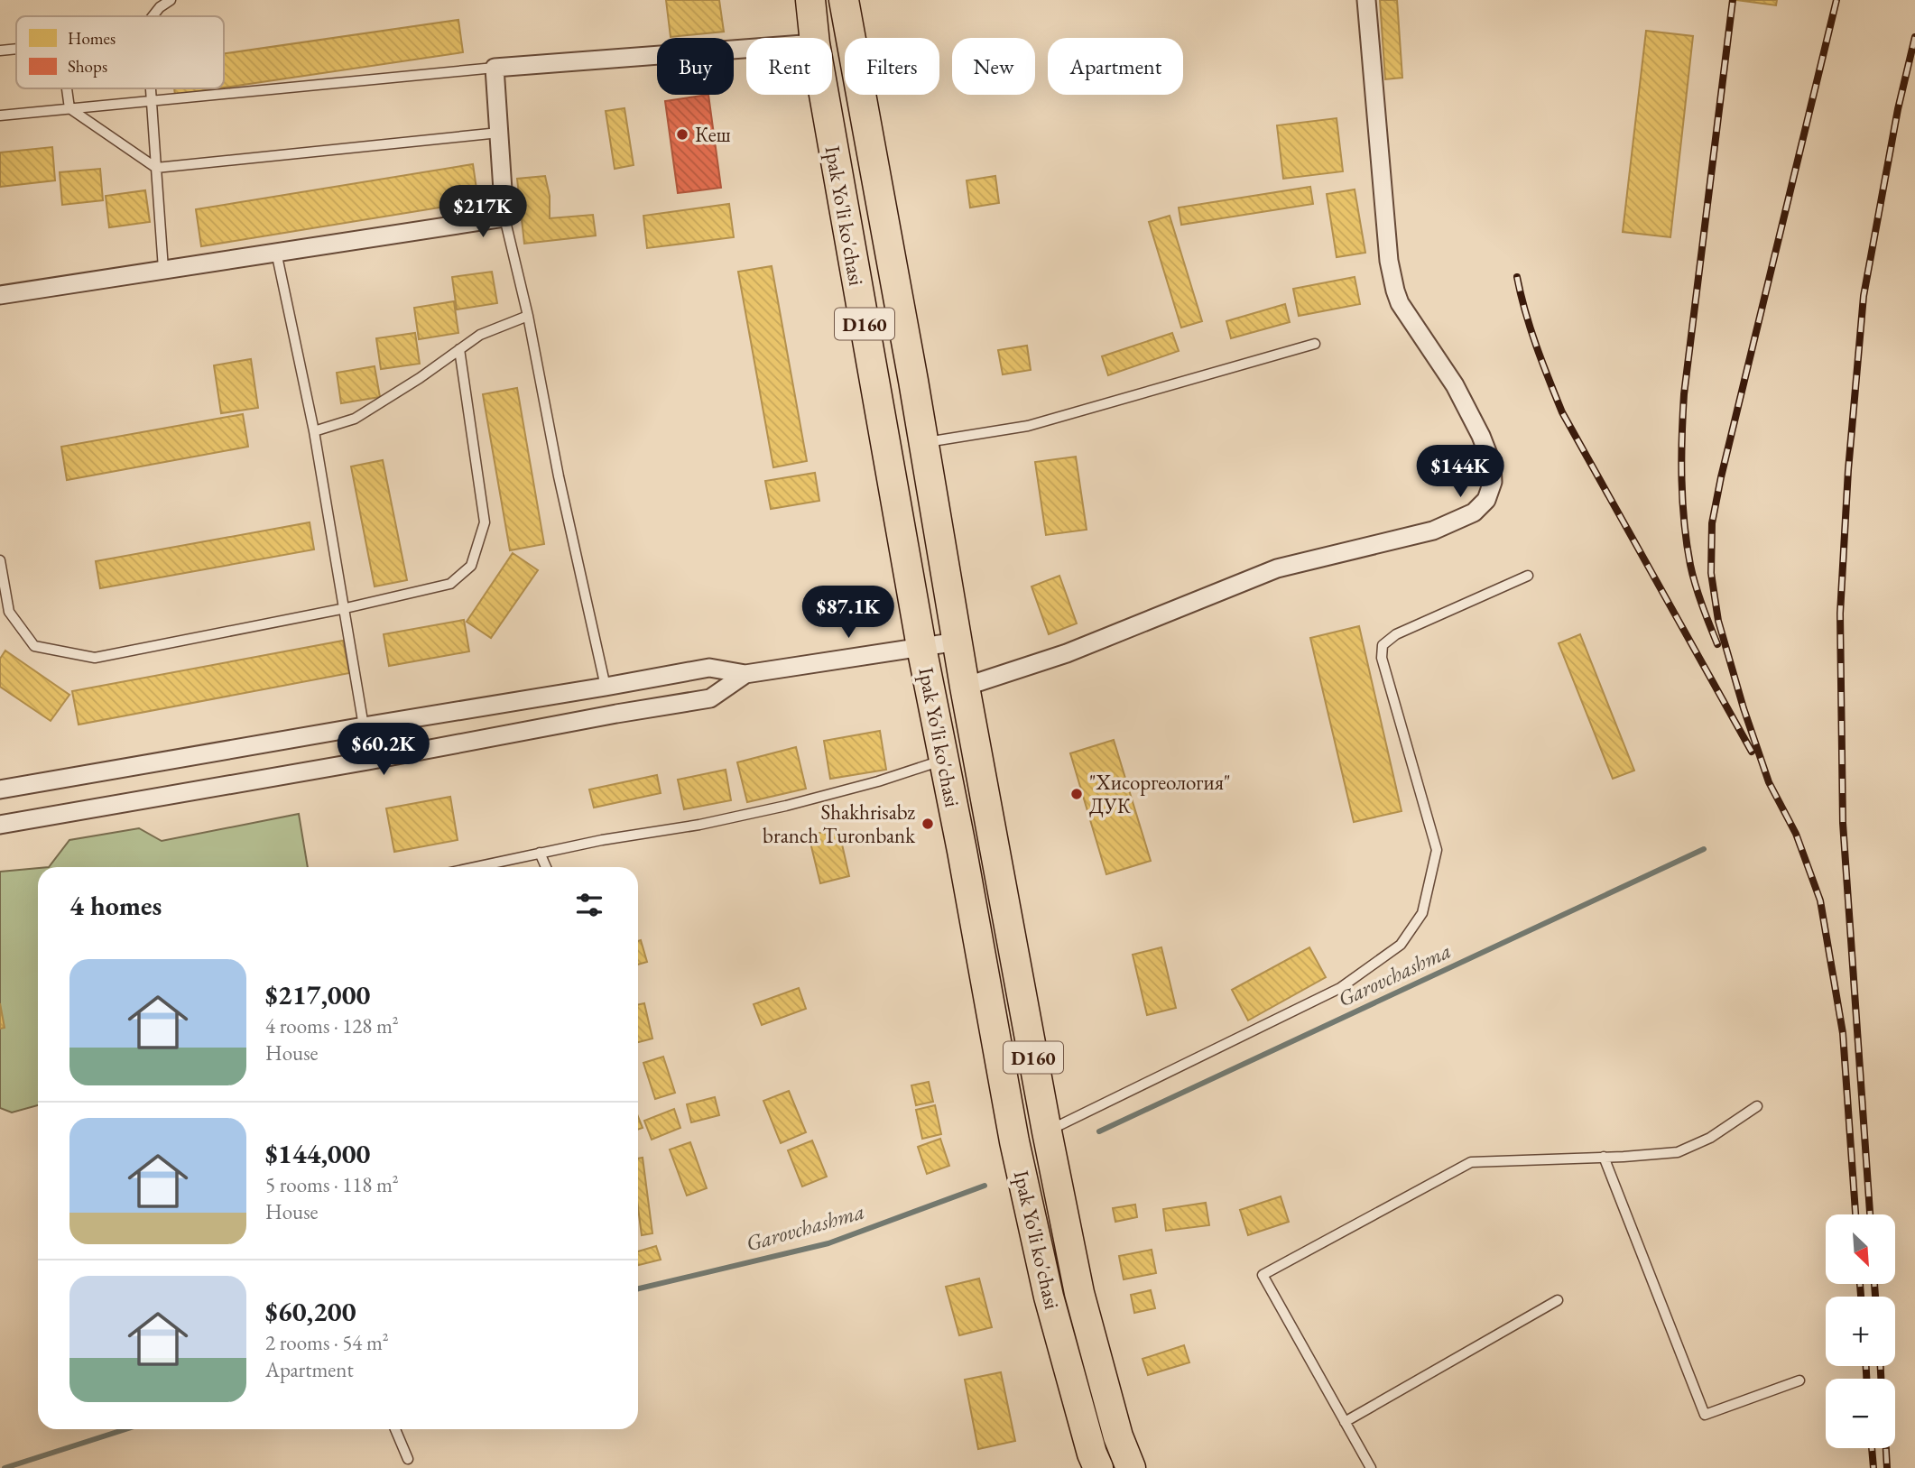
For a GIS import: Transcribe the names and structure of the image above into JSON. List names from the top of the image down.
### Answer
{
  "streets": {
    "main road": ["Ipak Yo'li ko'chasi", "D160"]
  },
  "water": ["Garovchashma"],
  "places": ["Кеш", "\"Хисоргеология\" ДУК", "Shakhrisabz branch Turonbank"],
  "legend": ["Homes", "Shops"],
  "north": "bottom right",
  "page": {
    "chip": [
      "Buy",
      "Rent",
      "Filters",
      "New",
      "Apartment"
    ],
    "price": [
      "$217K",
      "$144K",
      "$87.1K",
      "$60.2K"
    ],
    "heading": "4 homes",
    "list": [
      {
        "name": "$217,000",
        "note": "4 rooms · 128 m² · House"
      },
      {
        "name": "$144,000",
        "note": "5 rooms · 118 m² · House"
      },
      {
        "name": "$60,200",
        "note": "2 rooms · 54 m² · Apartment"
      }
    ],
    "map_buttons": ["+", "−"]
  }
}
